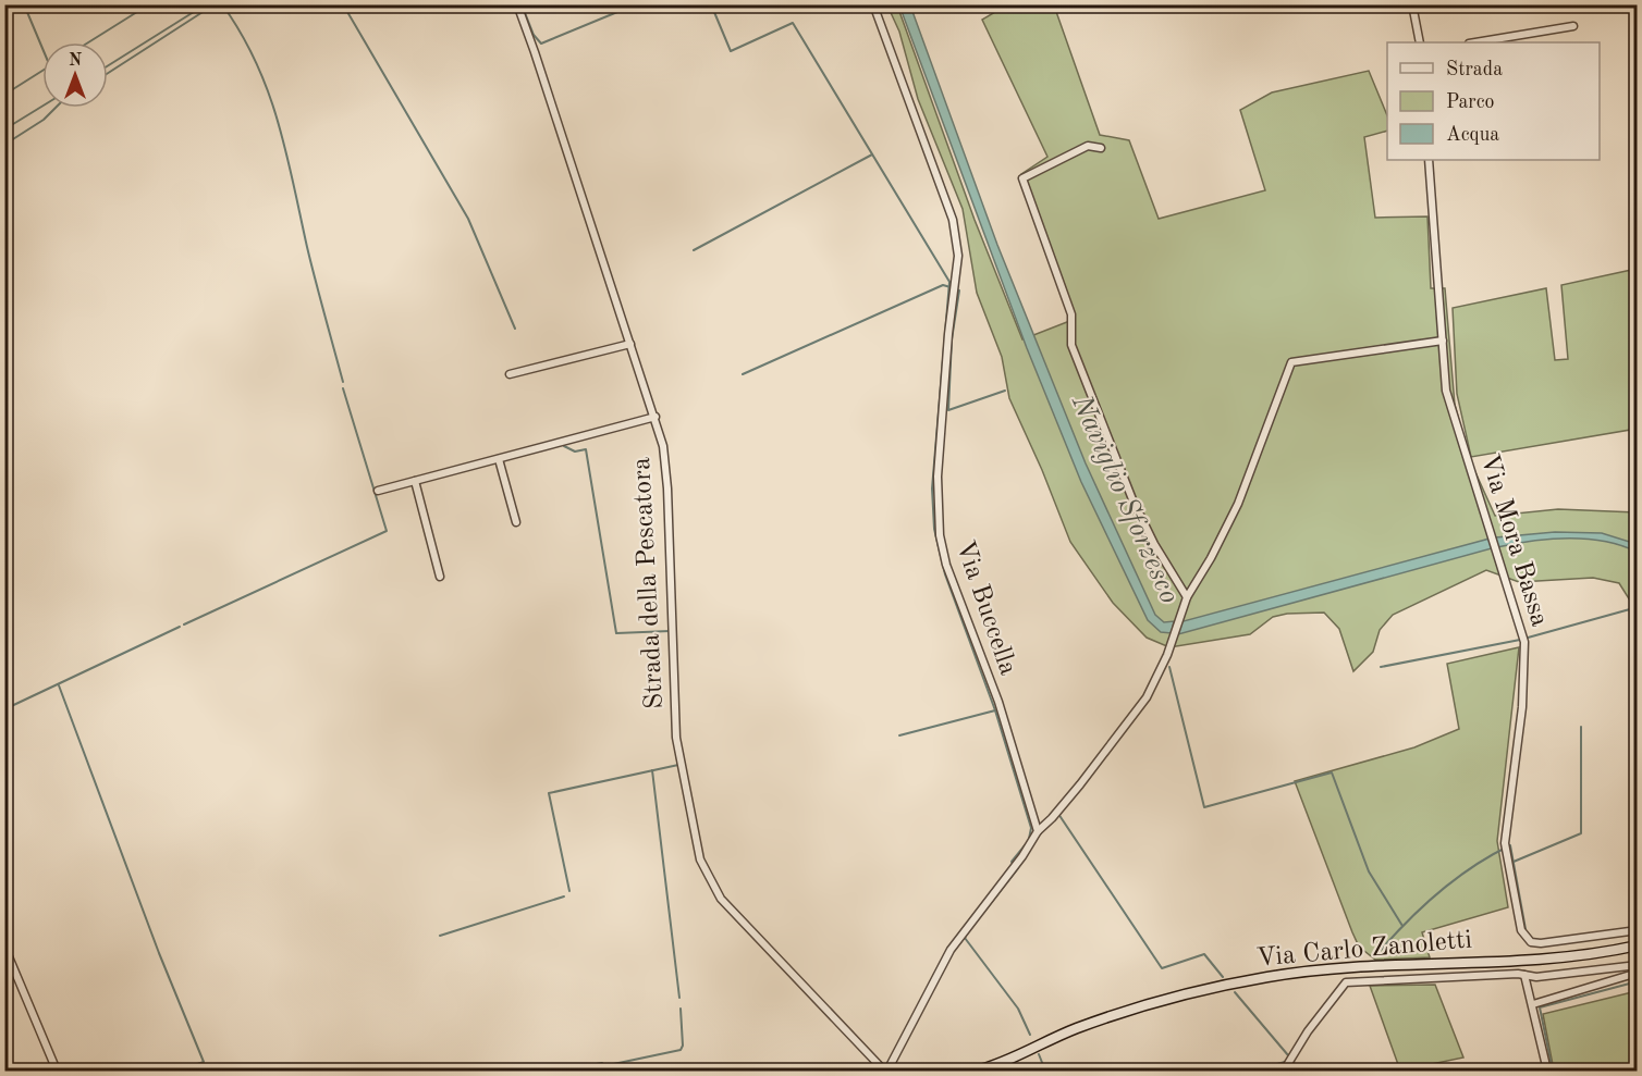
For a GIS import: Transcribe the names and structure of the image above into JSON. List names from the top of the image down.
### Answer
{
  "streets": {
    "main road": ["Via Carlo Zanoletti"],
    "street": ["Via Mora Bassa", "Strada della Pescatora", "Via Buccella"]
  },
  "water": ["Naviglio Sforzesco"],
  "legend": ["Strada", "Parco", "Acqua"],
  "north": "top"
}
